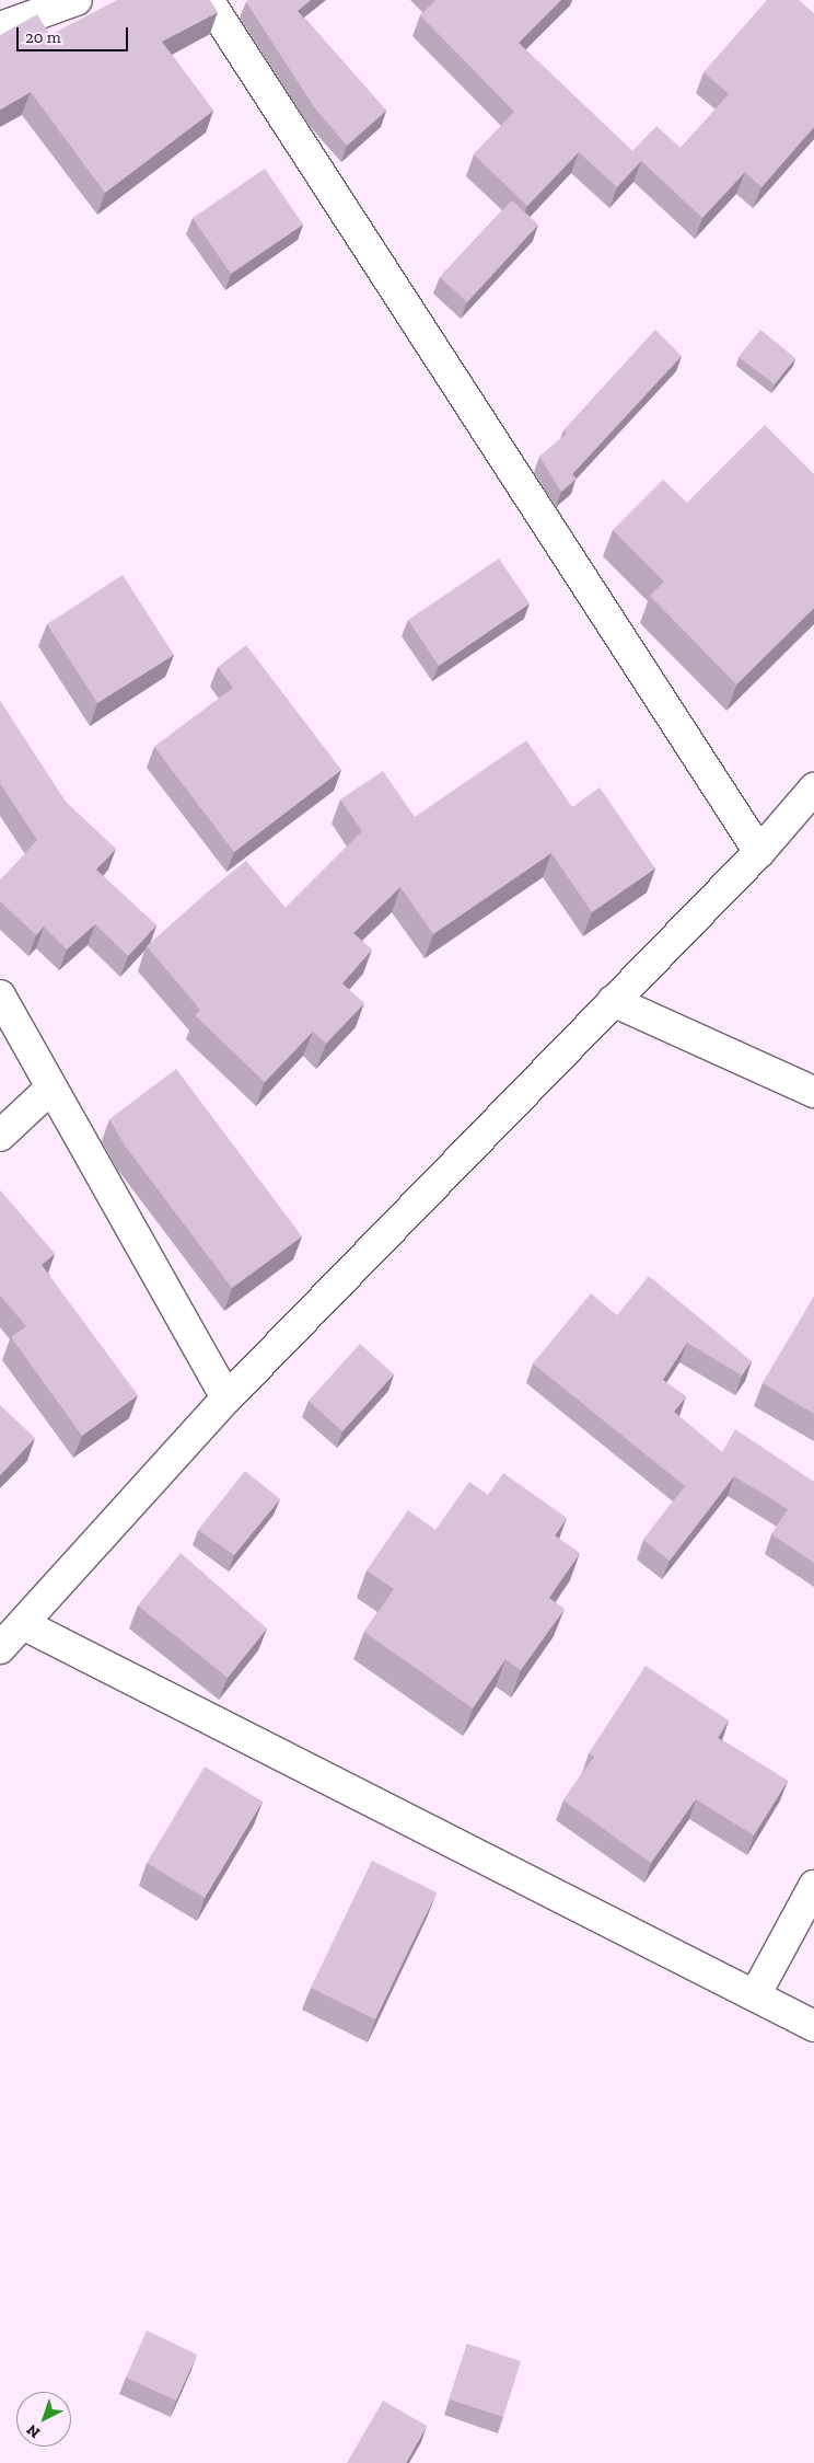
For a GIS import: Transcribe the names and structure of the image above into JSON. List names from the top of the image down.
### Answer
{
  "scale_bar": "20 m",
  "north": "bottom left"
}
